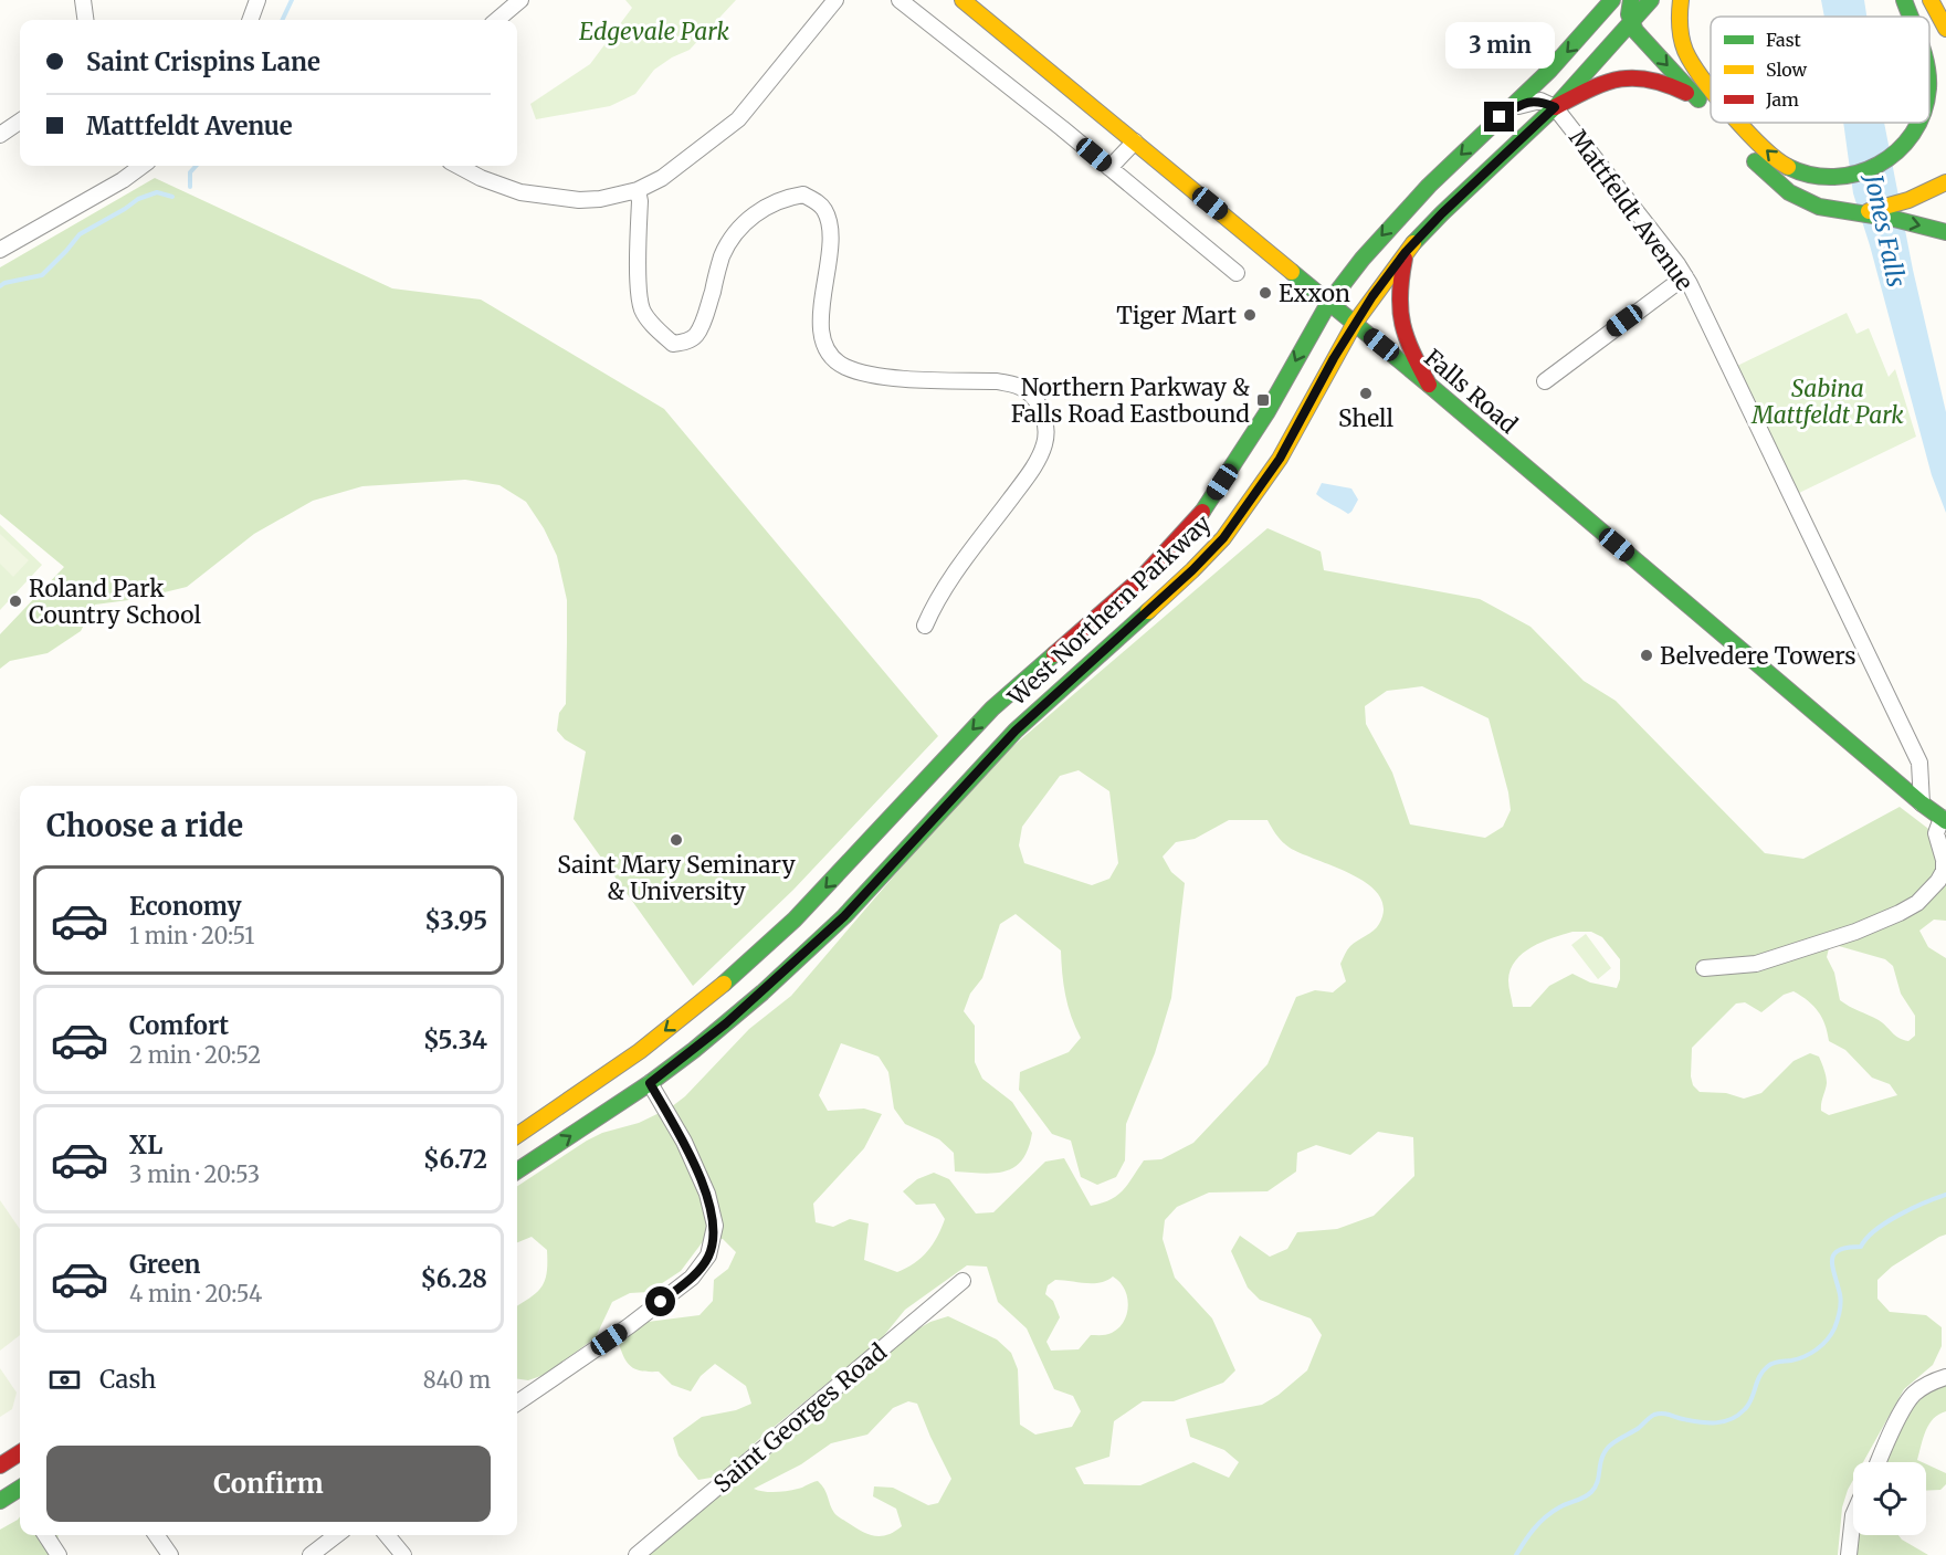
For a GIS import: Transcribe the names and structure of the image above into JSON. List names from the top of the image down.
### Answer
{
  "streets": {
    "main road": ["Falls Road", "West Northern Parkway"],
    "street": ["Mattfeldt Avenue", "Saint Georges Road"]
  },
  "crossings": [
    ["Mattfeldt Avenue", "Falls Road"],
    ["Mattfeldt Avenue", "West Northern Parkway"],
    ["Falls Road", "West Northern Parkway"]
  ],
  "water": ["Jones Falls"],
  "parks": ["Edgevale Park", "Sabina Mattfeldt Park"],
  "places": {
    "other": [
      "Exxon",
      "Tiger Mart",
      "Shell",
      "Roland Park Country School",
      "Belvedere Towers",
      "Saint Mary Seminary & University"
    ],
    "transit": ["Northern Parkway & Falls Road Eastbound"]
  },
  "legend": ["Fast", "Slow", "Jam"],
  "page": {
    "banner": ["Saint Crispins Lane", "Mattfeldt Avenue"],
    "bubble": "3 min",
    "heading": "Choose a ride",
    "list": [
      {
        "name": "Economy",
        "note": "1 min · 20:51",
        "value": "$3.95"
      },
      {
        "name": "Comfort",
        "note": "2 min · 20:52",
        "value": "$5.34"
      },
      {
        "name": "XL",
        "note": "3 min · 20:53",
        "value": "$6.72"
      },
      {
        "name": "Green",
        "note": "4 min · 20:54",
        "value": "$6.28"
      }
    ],
    "pay": ["Cash", "840 m"],
    "buttons": "Confirm"
  }
}
